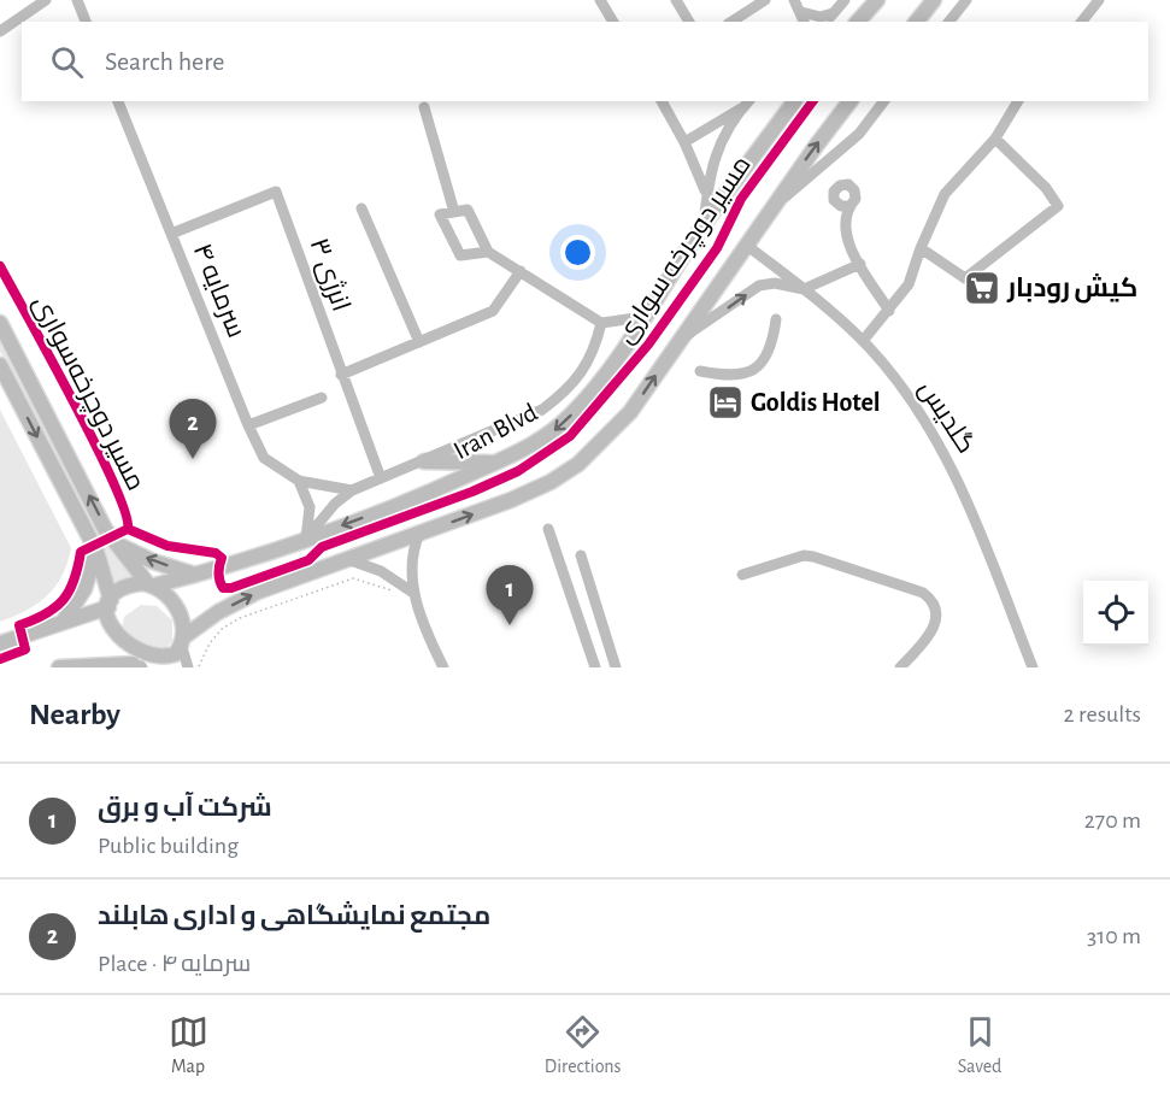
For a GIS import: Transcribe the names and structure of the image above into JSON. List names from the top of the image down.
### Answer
{
  "streets": {
    "main road": ["Iran Blvd"],
    "street": ["انرژی ۳", "سرمایه ۴", "گلدیس"],
    "cycle path": ["مسیر دوچرخه سواری"]
  },
  "crossings": [
    ["انرژی ۳", "سرمایه ۴"]
  ],
  "places": {
    "supermarket": ["کیش رودبار"],
    "hotel": ["Goldis Hotel"]
  },
  "page": {
    "search": "Search here",
    "pins": ["2", "1"],
    "heading": ["Nearby", "2 results"],
    "list": [
      {
        "mark": "1",
        "name": "شرکت آب و برق",
        "note": "Public building",
        "value": "270 m"
      },
      {
        "mark": "2",
        "name": "مجتمع نمایشگاهی و اداری هابلند",
        "note": "Place · سرمایه ۴",
        "value": "310 m"
      }
    ],
    "nav": ["Map", "Directions", "Saved"]
  }
}
